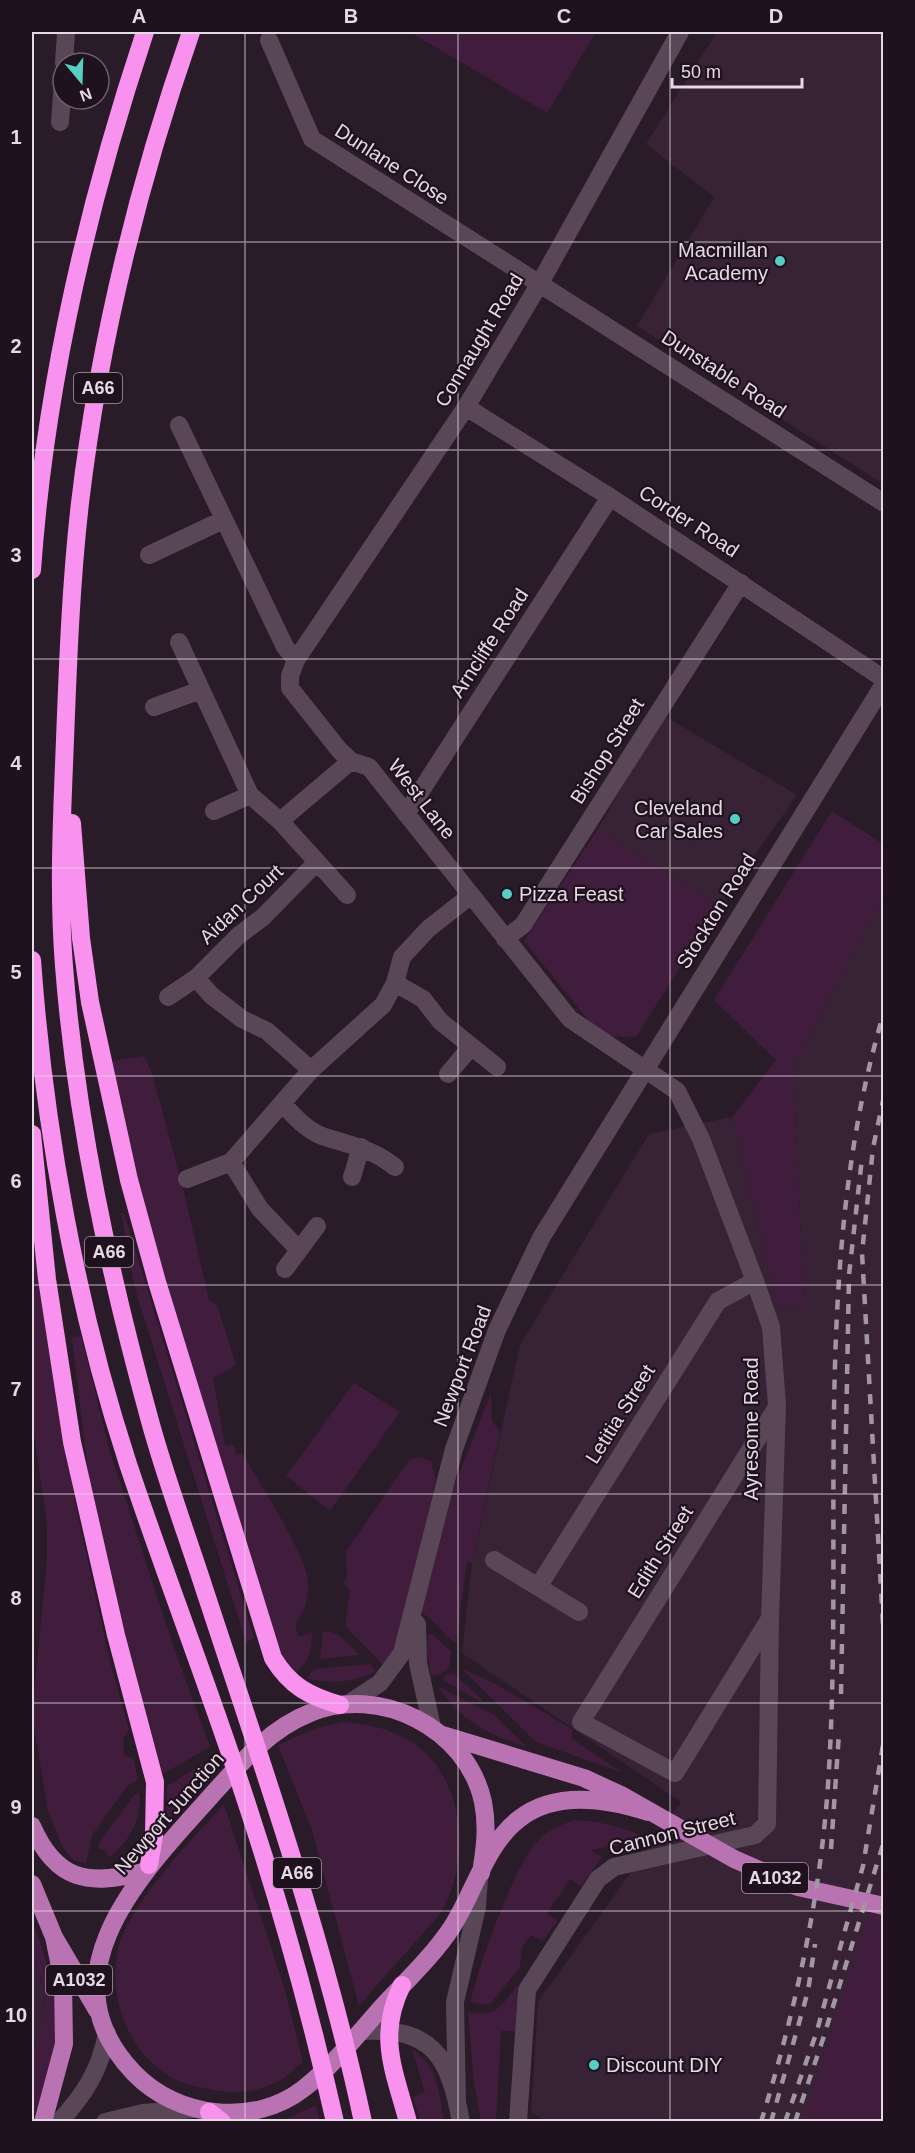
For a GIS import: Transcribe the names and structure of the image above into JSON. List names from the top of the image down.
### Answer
{
  "streets": {
    "highway": ["A66"],
    "main road": ["Newport Junction", "A1032"],
    "street": [
      "Dunlane Close",
      "Connaught Road",
      "Dunstable Road",
      "Corder Road",
      "Arncliffe Road",
      "Bishop Street",
      "West Lane",
      "Aidan Court",
      "Stockton Road",
      "Newport Road",
      "Letitia Street",
      "Ayresome Road",
      "Edith Street",
      "Cannon Street"
    ]
  },
  "crossings": [
    ["Dunlane Close", "Connaught Road"],
    ["Dunlane Close", "Dunstable Road"],
    ["Connaught Road", "Dunstable Road"],
    ["Connaught Road", "Corder Road"],
    ["Connaught Road", "West Lane"],
    ["Corder Road", "Arncliffe Road"],
    ["Corder Road", "Bishop Street"],
    ["Arncliffe Road", "West Lane"],
    ["Bishop Street", "West Lane"],
    ["West Lane", "Stockton Road"],
    ["West Lane", "Ayresome Road"],
    ["Stockton Road", "Newport Road"],
    ["Stockton Road", "Ayresome Road"],
    ["Newport Road", "Newport Junction"],
    ["Newport Road", "A1032"],
    ["Letitia Street", "Ayresome Road"],
    ["Ayresome Road", "Edith Street"],
    ["Ayresome Road", "Cannon Street"],
    ["Newport Junction", "A1032"]
  ],
  "places": [
    "Macmillan Academy",
    "Cleveland Car Sales",
    "Pizza Feast",
    "Discount DIY"
  ],
  "scale_bar": "50 m",
  "north": "bottom",
  "grid": {
    "columns": [
      "A",
      "B",
      "C",
      "D"
    ],
    "rows": [
      "1",
      "2",
      "3",
      "4",
      "5",
      "6",
      "7",
      "8",
      "9",
      "10"
    ]
  }
}
